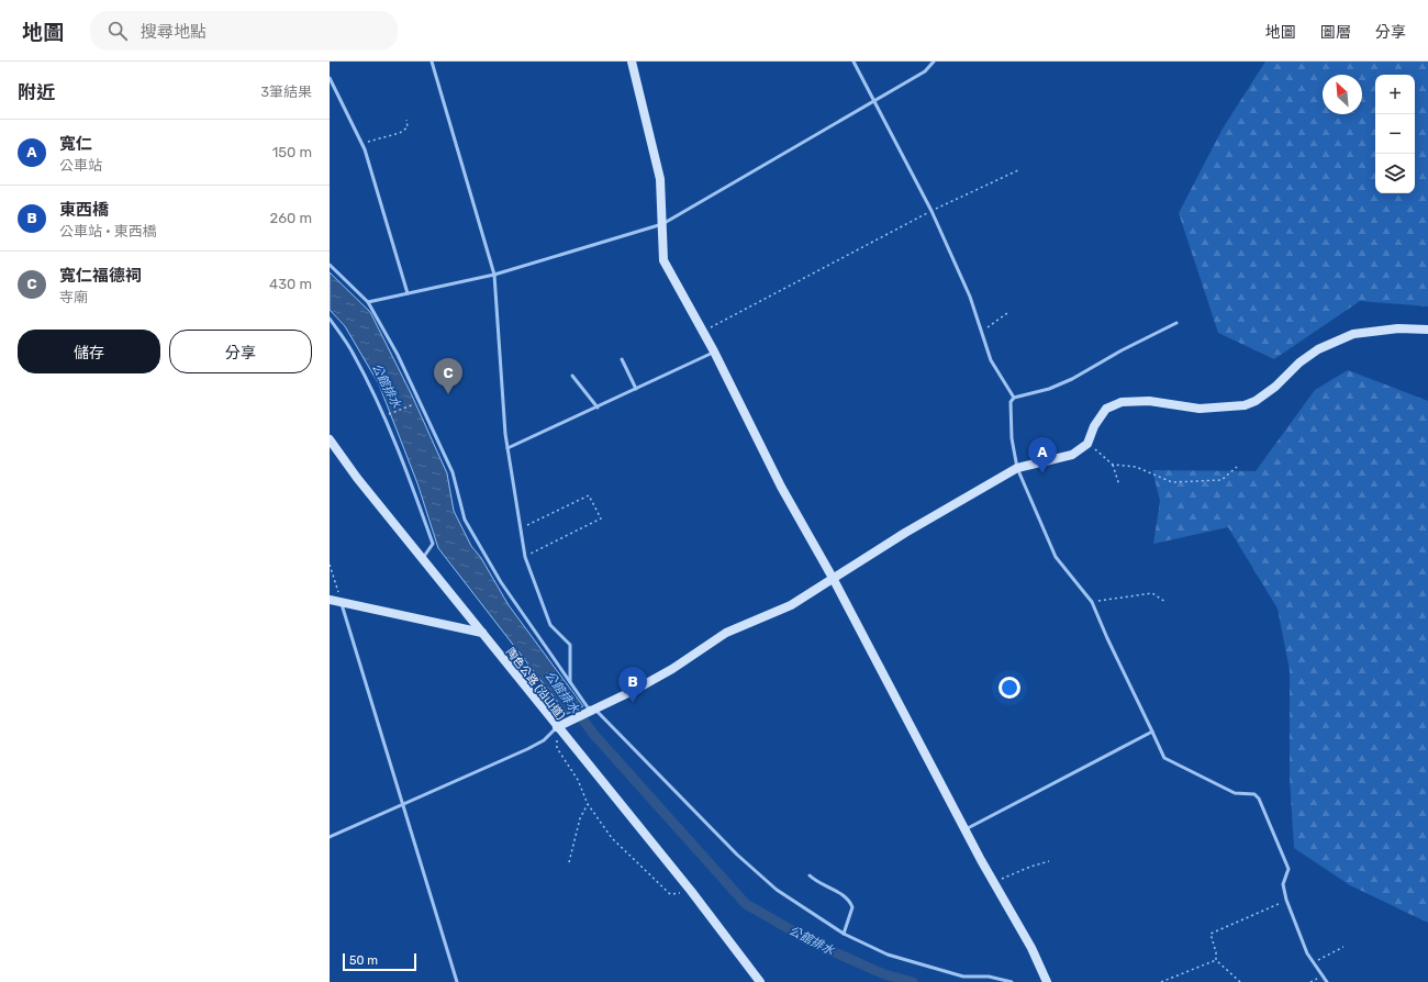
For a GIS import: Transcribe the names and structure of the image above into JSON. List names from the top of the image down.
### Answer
{
  "streets": {
    "street": ["陶色公路 (沿山道)"]
  },
  "water": ["公館排水"],
  "scale_bar": "50 m",
  "north": "top left",
  "page": {
    "header": "地圖",
    "search": "搜尋地點",
    "nav": ["地圖", "圖層", "分享"],
    "heading": ["附近", "3筆結果"],
    "map_buttons": ["+", "−"],
    "list": [
      {
        "mark": "A",
        "name": "寬仁",
        "note": "公車站",
        "value": "150 m"
      },
      {
        "mark": "B",
        "name": "東西橋",
        "note": "公車站 · 東西橋",
        "value": "260 m"
      },
      {
        "mark": "C",
        "name": "寬仁福德祠",
        "note": "寺廟",
        "value": "430 m"
      }
    ],
    "buttons": ["儲存", "分享"],
    "pins": ["C", "A", "B"],
    "scale": "50 m"
  }
}
